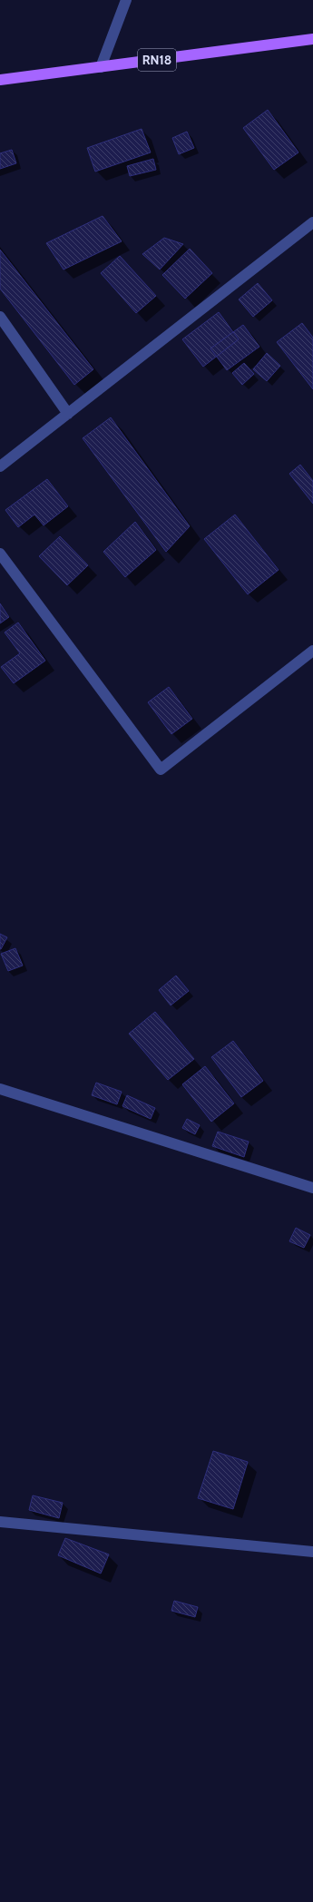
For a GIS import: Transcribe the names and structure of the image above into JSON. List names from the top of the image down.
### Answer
{
  "streets": {
    "main road": ["RN18"]
  }
}
